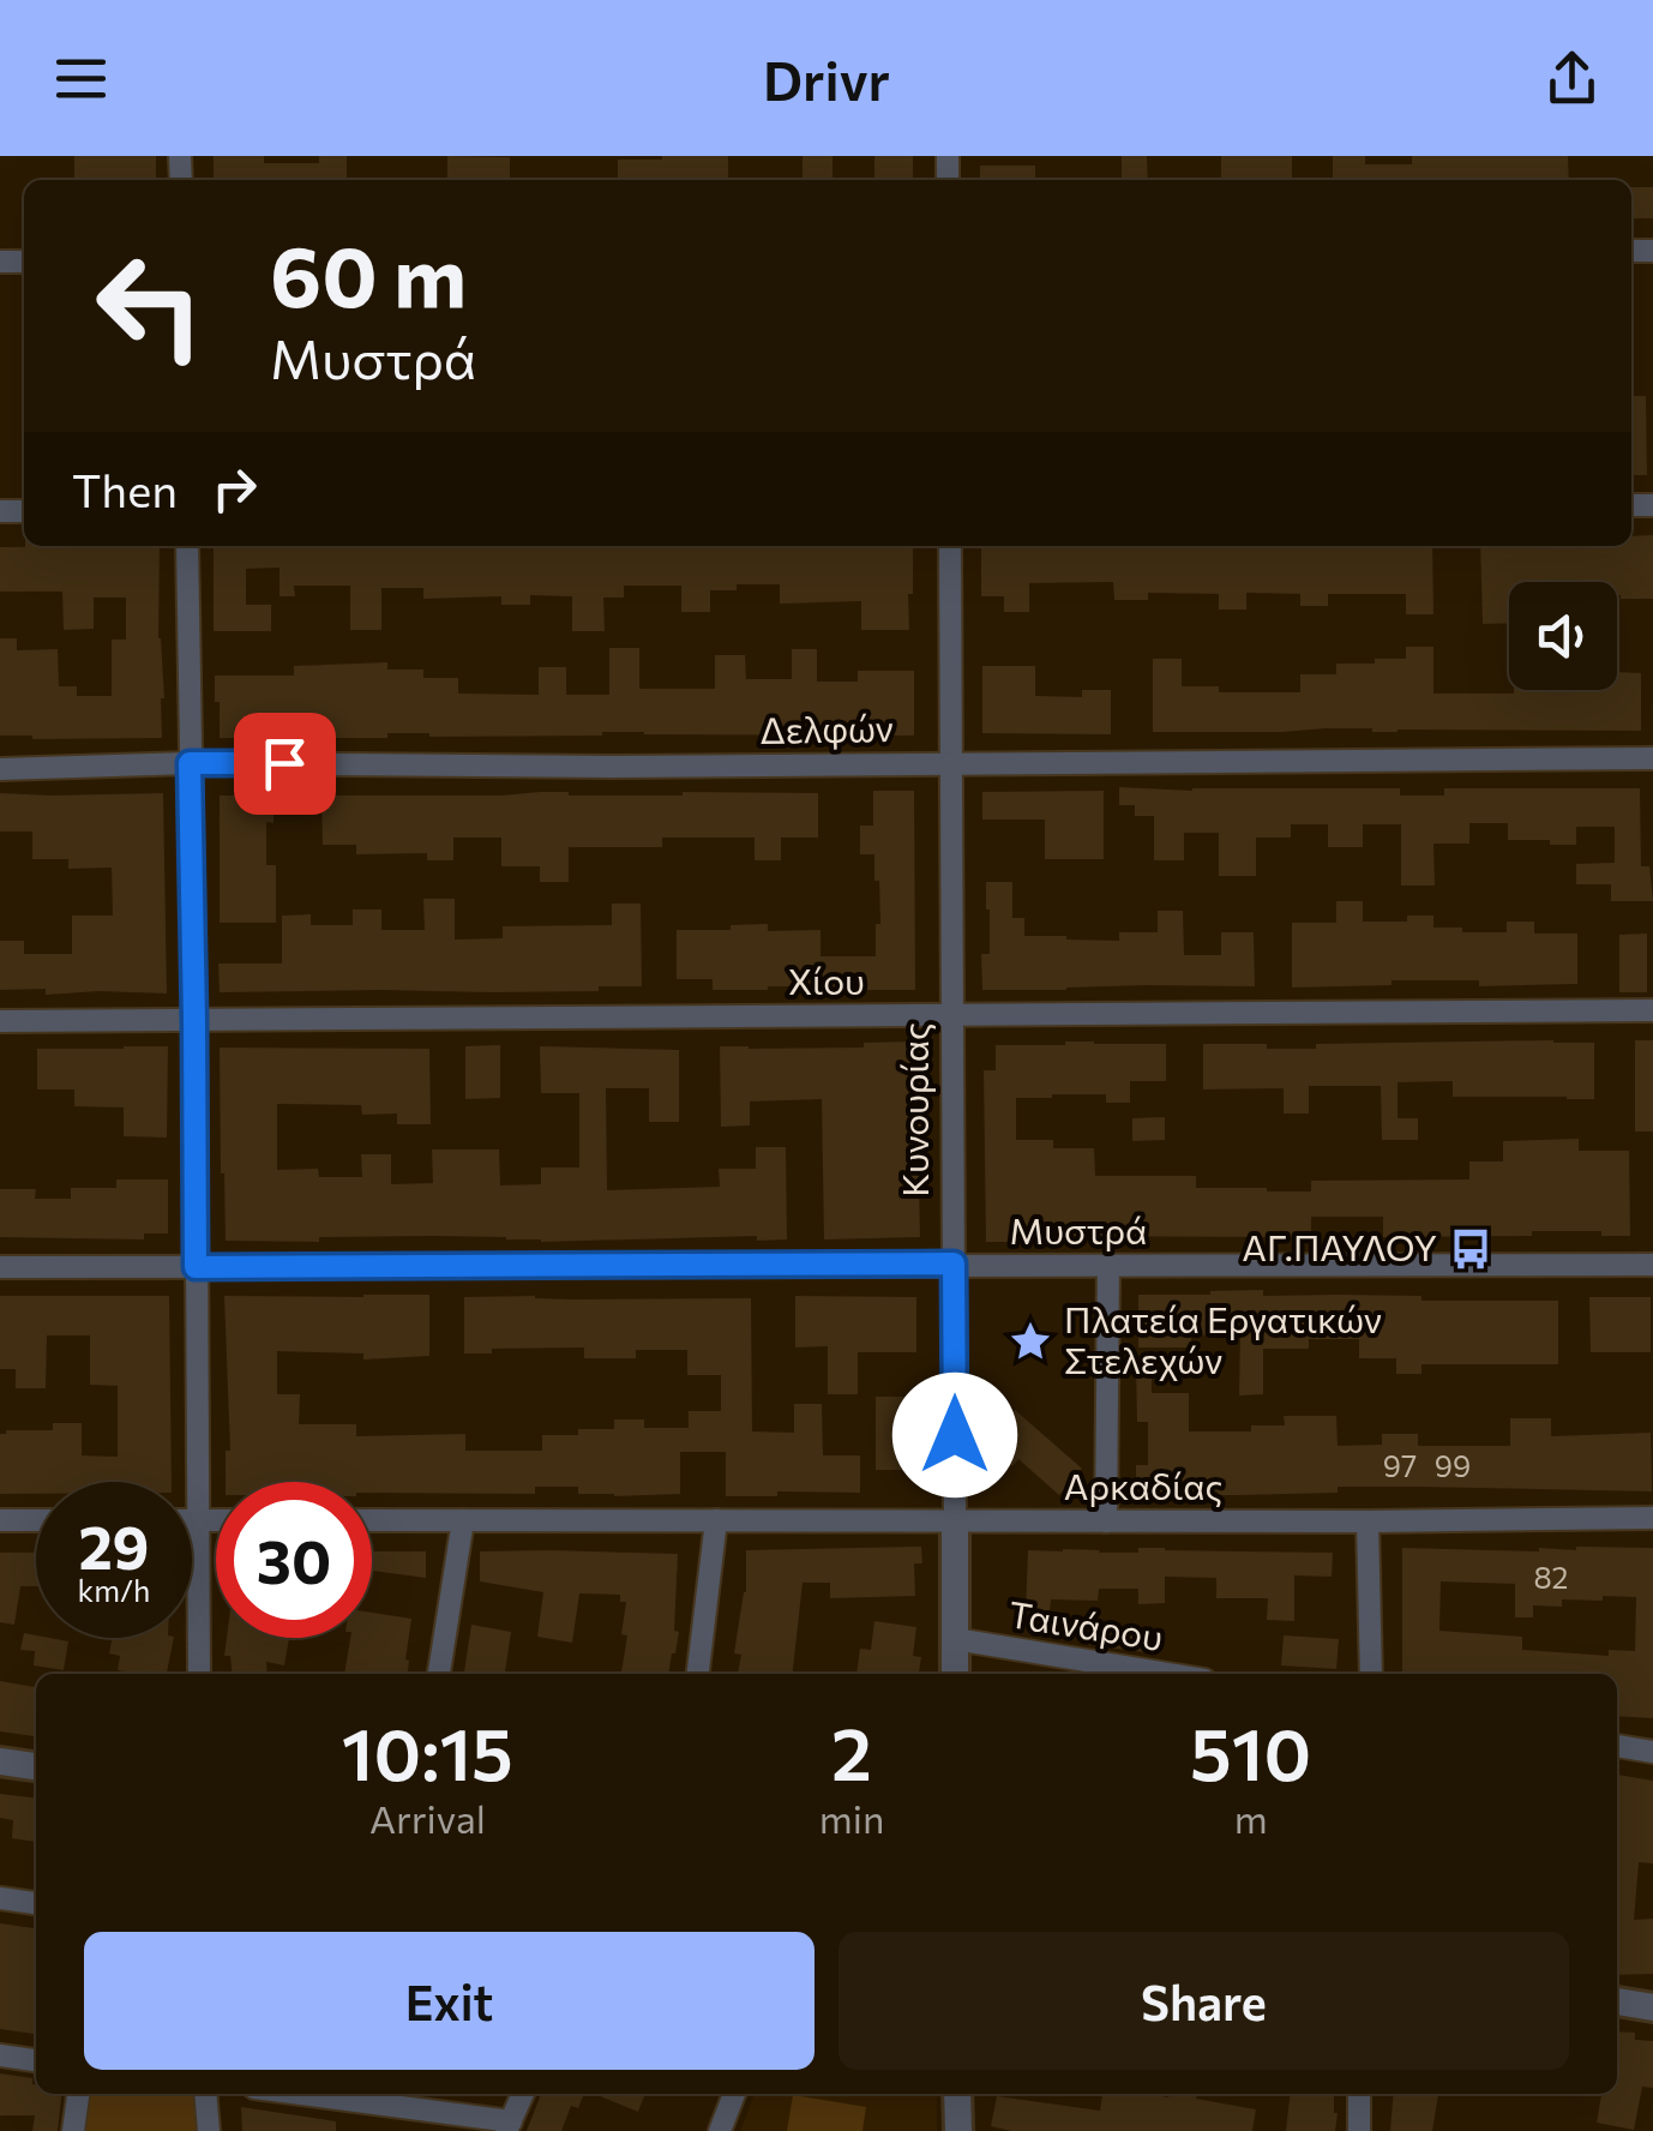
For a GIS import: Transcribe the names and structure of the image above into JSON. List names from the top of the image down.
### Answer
{
  "streets": {
    "street": [
      "Δελφών",
      "Χίου",
      "Κυνουρίας",
      "Μυστρά",
      "Αρκαδίας",
      "Ταινάρου"
    ]
  },
  "crossings": [
    ["Δελφών", "Κυνουρίας"],
    ["Χίου", "Κυνουρίας"],
    ["Κυνουρίας", "Μυστρά"],
    ["Κυνουρίας", "Αρκαδίας"],
    ["Κυνουρίας", "Ταινάρου"]
  ],
  "places": {
    "bus stop": ["ΑΓ.ΠΑΥΛΟΥ"],
    "place": ["Πλατεία Εργατικών Στελεχών"]
  },
  "house_numbers": ["97", "99", "82"],
  "page": {
    "header": "Drivr",
    "turn": ["60 m", "Μυστρά"],
    "then": "Then",
    "speed": "29 km/h",
    "limit": "30",
    "eta": [
      "10:15",
      "Arrival",
      "2",
      "min",
      "510",
      "m"
    ],
    "buttons": ["Exit", "Share"]
  }
}
